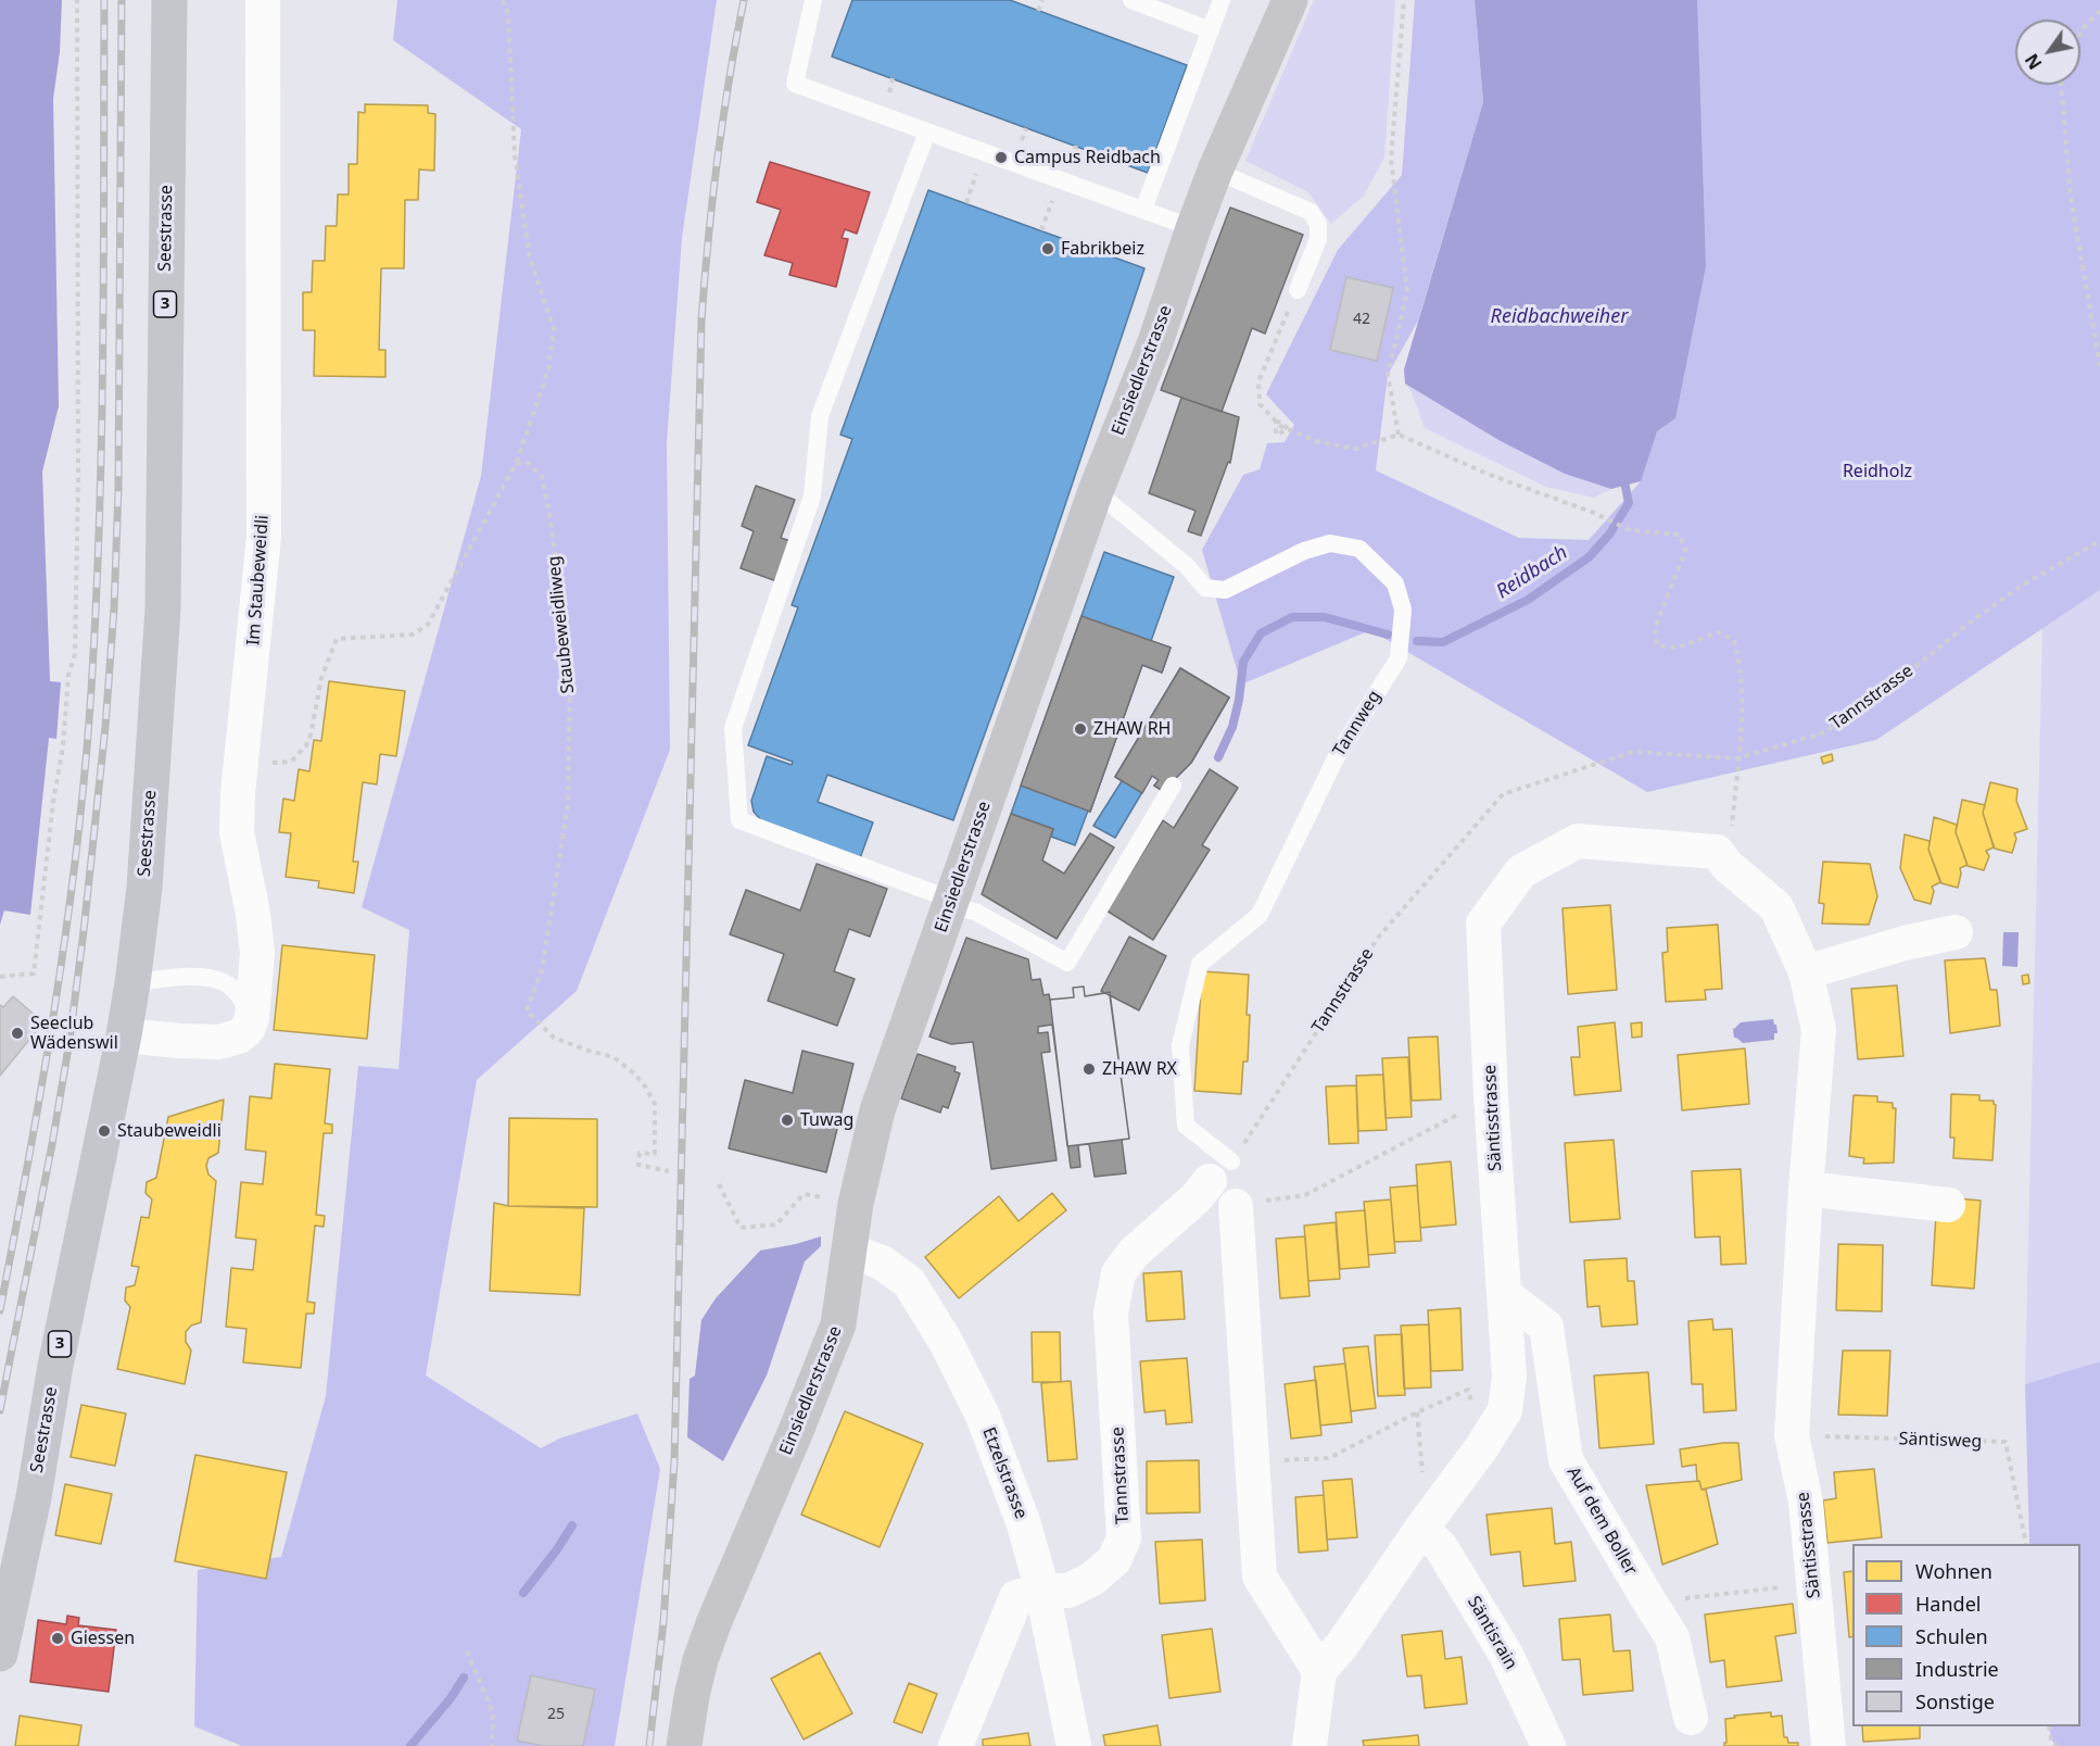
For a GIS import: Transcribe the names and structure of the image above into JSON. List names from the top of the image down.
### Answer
{
  "streets": {
    "main road": ["Seestrasse", "3", "Einsiedlerstrasse"],
    "street": [
      "Im Staubeweidli",
      "Tannstrasse",
      "Säntisstrasse",
      "Etzelstrasse",
      "Auf dem Boller",
      "Säntisrain"
    ],
    "lane": ["Tannweg"],
    "path": ["Staubeweidliweg", "Säntisweg"]
  },
  "crossings": [
    ["Einsiedlerstrasse", "Tannweg"],
    ["Einsiedlerstrasse", "Etzelstrasse"],
    ["Tannstrasse", "Tannweg"],
    ["Tannstrasse", "Etzelstrasse"],
    ["Säntisstrasse", "Auf dem Boller"],
    ["Säntisstrasse", "Säntisrain"]
  ],
  "water": ["Reidbachweiher", "Reidbach"],
  "parks": ["Reidholz"],
  "places": [
    "Campus Reidbach",
    "Fabrikbeiz",
    "ZHAW RH",
    "Seeclub Wädenswil",
    "ZHAW RX",
    "Tuwag",
    "Staubeweidli",
    "Giessen"
  ],
  "house_numbers": ["42", "25"],
  "legend": [
    "Wohnen",
    "Handel",
    "Schulen",
    "Industrie",
    "Sonstige"
  ],
  "north": "bottom left"
}
